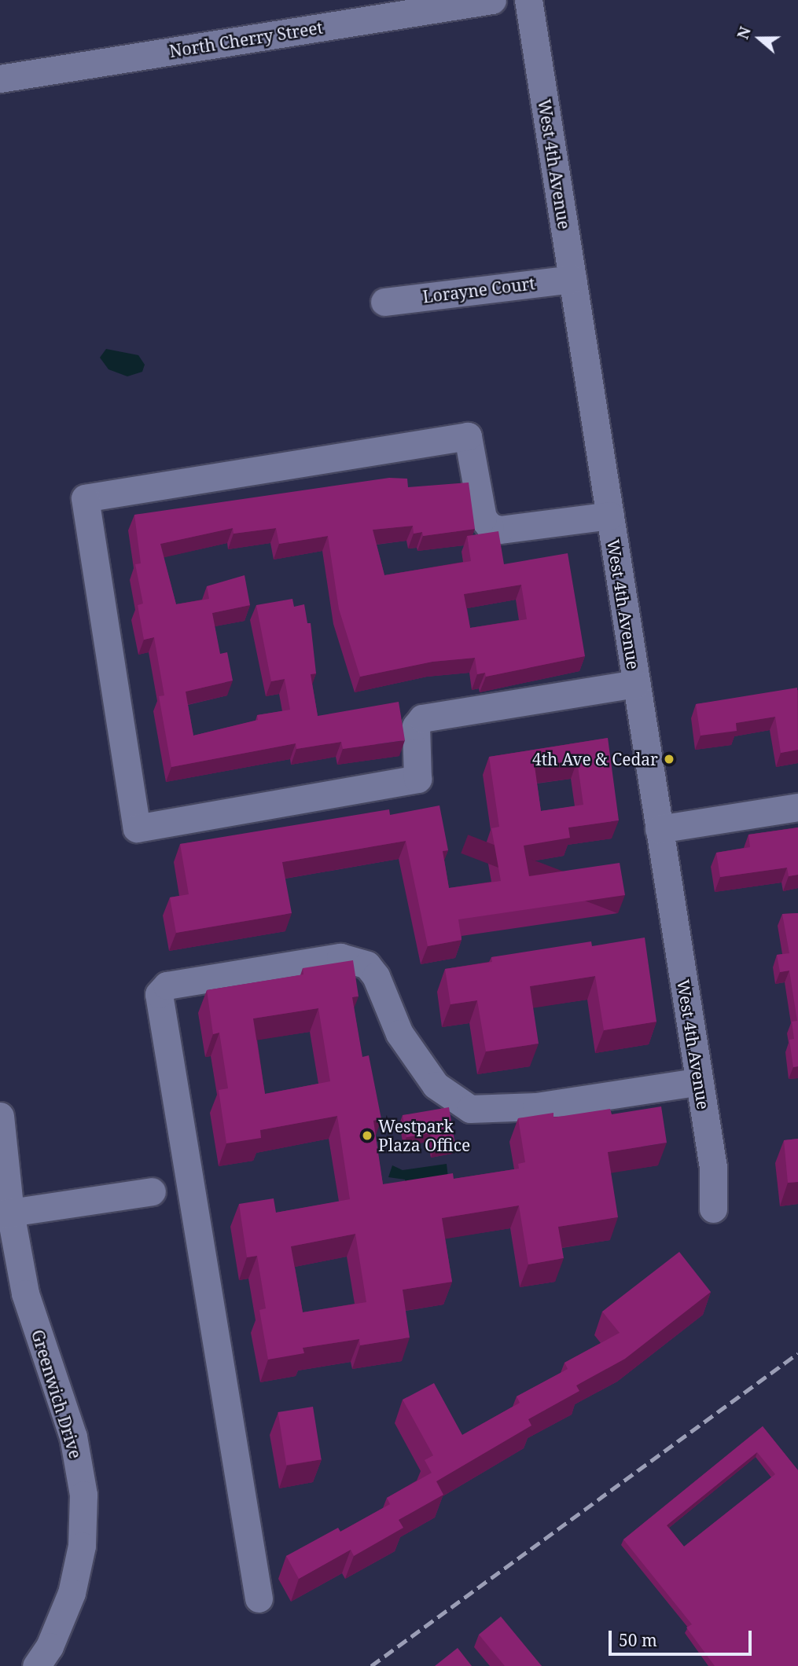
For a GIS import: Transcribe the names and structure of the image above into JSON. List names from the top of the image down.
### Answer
{
  "streets": {
    "street": [
      "North Cherry Street",
      "West 4th Avenue",
      "Lorayne Court",
      "Greenwich Drive"
    ]
  },
  "crossings": [
    ["West 4th Avenue", "Lorayne Court"]
  ],
  "places": ["4th Ave & Cedar", "Westpark Plaza Office"],
  "scale_bar": "50 m",
  "north": "left"
}
